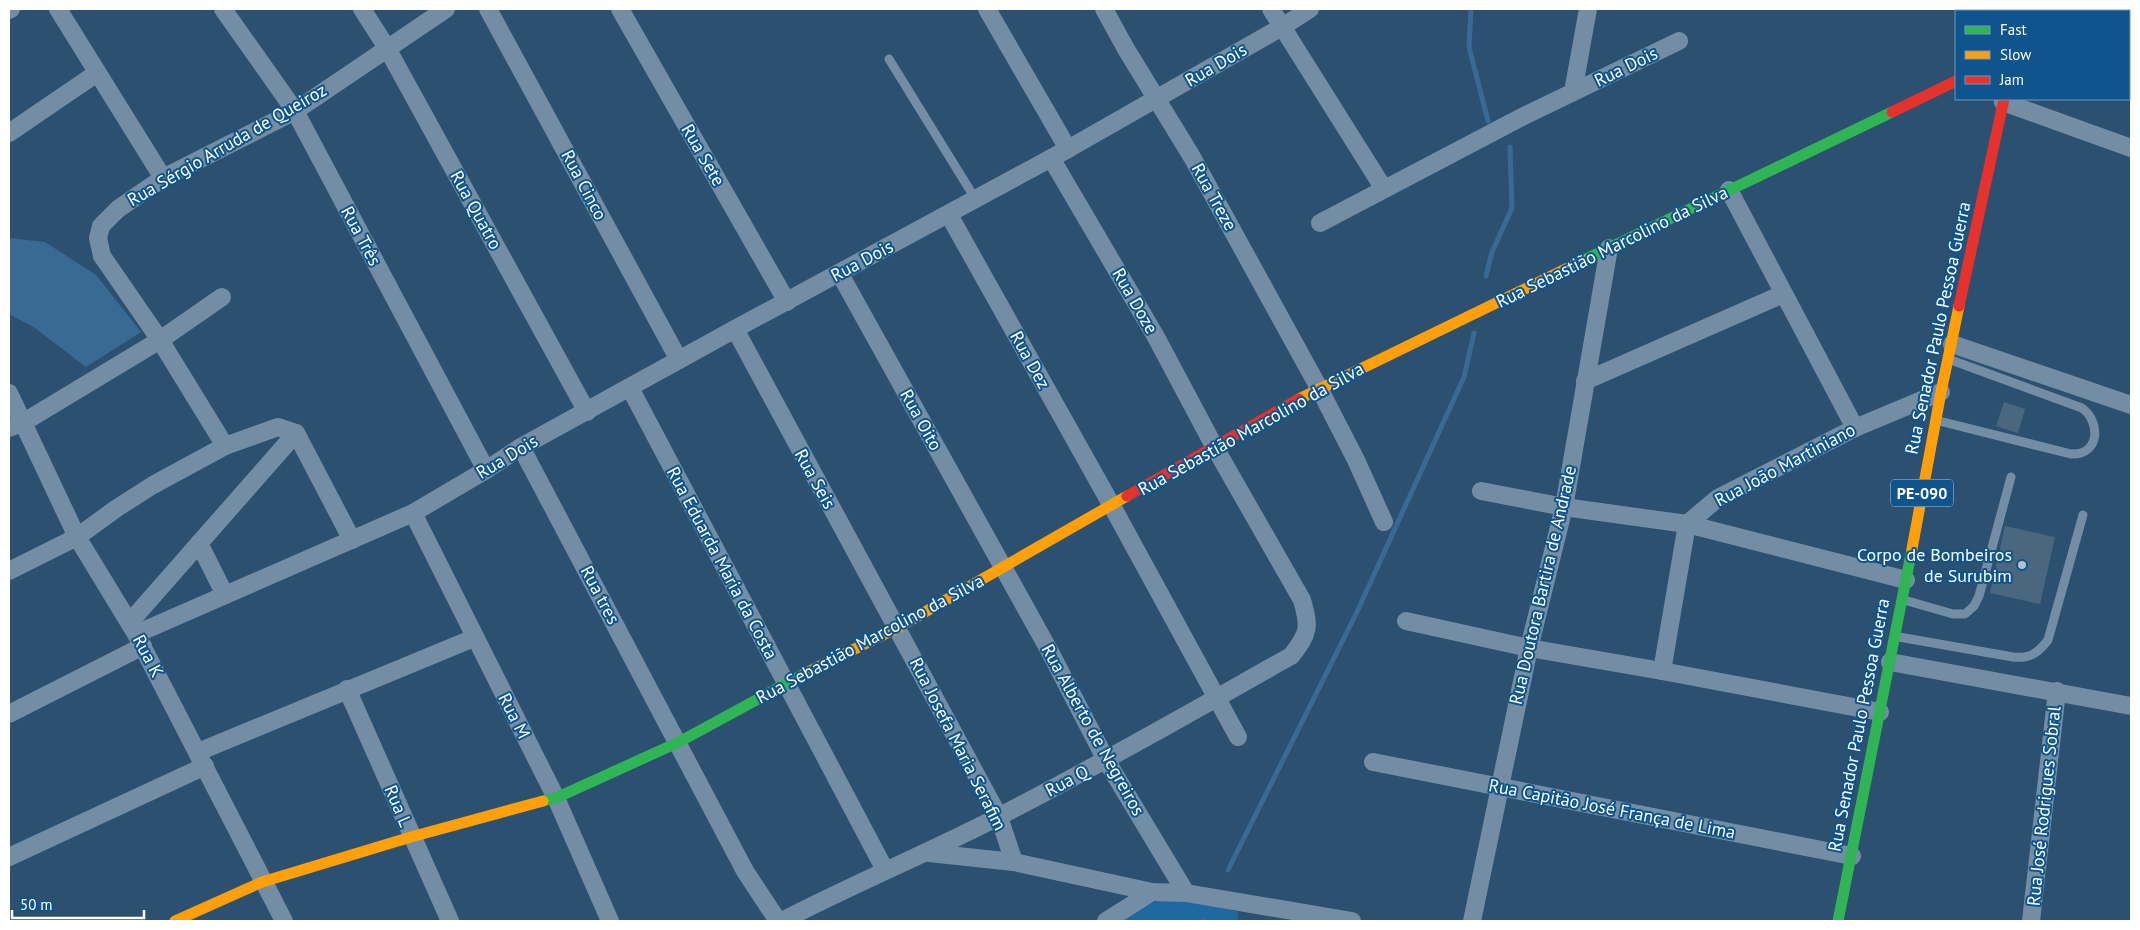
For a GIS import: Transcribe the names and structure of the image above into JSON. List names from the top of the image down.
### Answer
{
  "streets": {
    "street": [
      "Rua Dois",
      "Rua Sérgio Arruda de Queiroz",
      "Rua Sete",
      "Rua Cinco",
      "Rua Treze",
      "Rua Quatro",
      "Rua Três",
      "Rua Sebastião Marcolino da Silva",
      "Rua Doze",
      "Rua Senador Paulo Pessoa Guerra",
      "Rua Dez",
      "Rua Oito",
      "Rua João Martiniano",
      "Rua Seis",
      "PE-090",
      "Rua Eduarda Maria da Costa",
      "Rua Doutora Bartira de Andrade",
      "Rua tres",
      "Rua K",
      "Rua M",
      "Rua Alberto de Negreiros",
      "Rua Josefa Maria Serafim",
      "Rua Q",
      "Rua L",
      "Rua José Rodrigues Sobral",
      "Rua Capitão José França de Lima"
    ]
  },
  "crossings": [
    ["Rua Dois", "Rua Sete"],
    ["Rua Dois", "Rua Cinco"],
    ["Rua Dois", "Rua Treze"],
    ["Rua Dois", "Rua Quatro"],
    ["Rua Dois", "Rua Três"],
    ["Rua Dois", "Rua Doze"],
    ["Rua Dois", "Rua Dez"],
    ["Rua Dois", "Rua Oito"],
    ["Rua Dois", "Rua Seis"],
    ["Rua Dois", "Rua Eduarda Maria da Costa"],
    ["Rua Dois", "Rua tres"],
    ["Rua Dois", "Rua K"],
    ["Rua Dois", "Rua M"],
    ["Rua Sérgio Arruda de Queiroz", "Rua Quatro"],
    ["Rua Sérgio Arruda de Queiroz", "Rua Três"],
    ["Rua Treze", "Rua Sebastião Marcolino da Silva"],
    ["Rua Sebastião Marcolino da Silva", "Rua Doze"],
    ["Rua Sebastião Marcolino da Silva", "Rua Dez"],
    ["Rua Sebastião Marcolino da Silva", "Rua Oito"],
    ["Rua Sebastião Marcolino da Silva", "Rua Seis"],
    ["Rua Sebastião Marcolino da Silva", "Rua Eduarda Maria da Costa"],
    ["Rua Sebastião Marcolino da Silva", "Rua Doutora Bartira de Andrade"],
    ["Rua Sebastião Marcolino da Silva", "Rua tres"],
    ["Rua Sebastião Marcolino da Silva", "Rua K"],
    ["Rua Sebastião Marcolino da Silva", "Rua M"],
    ["Rua Sebastião Marcolino da Silva", "Rua Alberto de Negreiros"],
    ["Rua Sebastião Marcolino da Silva", "Rua Josefa Maria Serafim"],
    ["Rua Sebastião Marcolino da Silva", "Rua L"],
    ["Rua Doze", "Rua Q"],
    ["Rua Senador Paulo Pessoa Guerra", "Rua João Martiniano"],
    ["Rua Senador Paulo Pessoa Guerra", "PE-090"],
    ["Rua Senador Paulo Pessoa Guerra", "Rua Capitão José França de Lima"],
    ["Rua Dez", "Rua Q"],
    ["Rua Oito", "Rua Alberto de Negreiros"],
    ["Rua Seis", "Rua Josefa Maria Serafim"],
    ["Rua Eduarda Maria da Costa", "Rua Q"],
    ["Rua Doutora Bartira de Andrade", "Rua Capitão José França de Lima"],
    ["Rua Alberto de Negreiros", "Rua Q"],
    ["Rua Josefa Maria Serafim", "Rua Q"]
  ],
  "places": ["Corpo de Bombeiros de Surubim"],
  "legend": ["Fast", "Slow", "Jam"],
  "scale_bar": "50 m"
}
